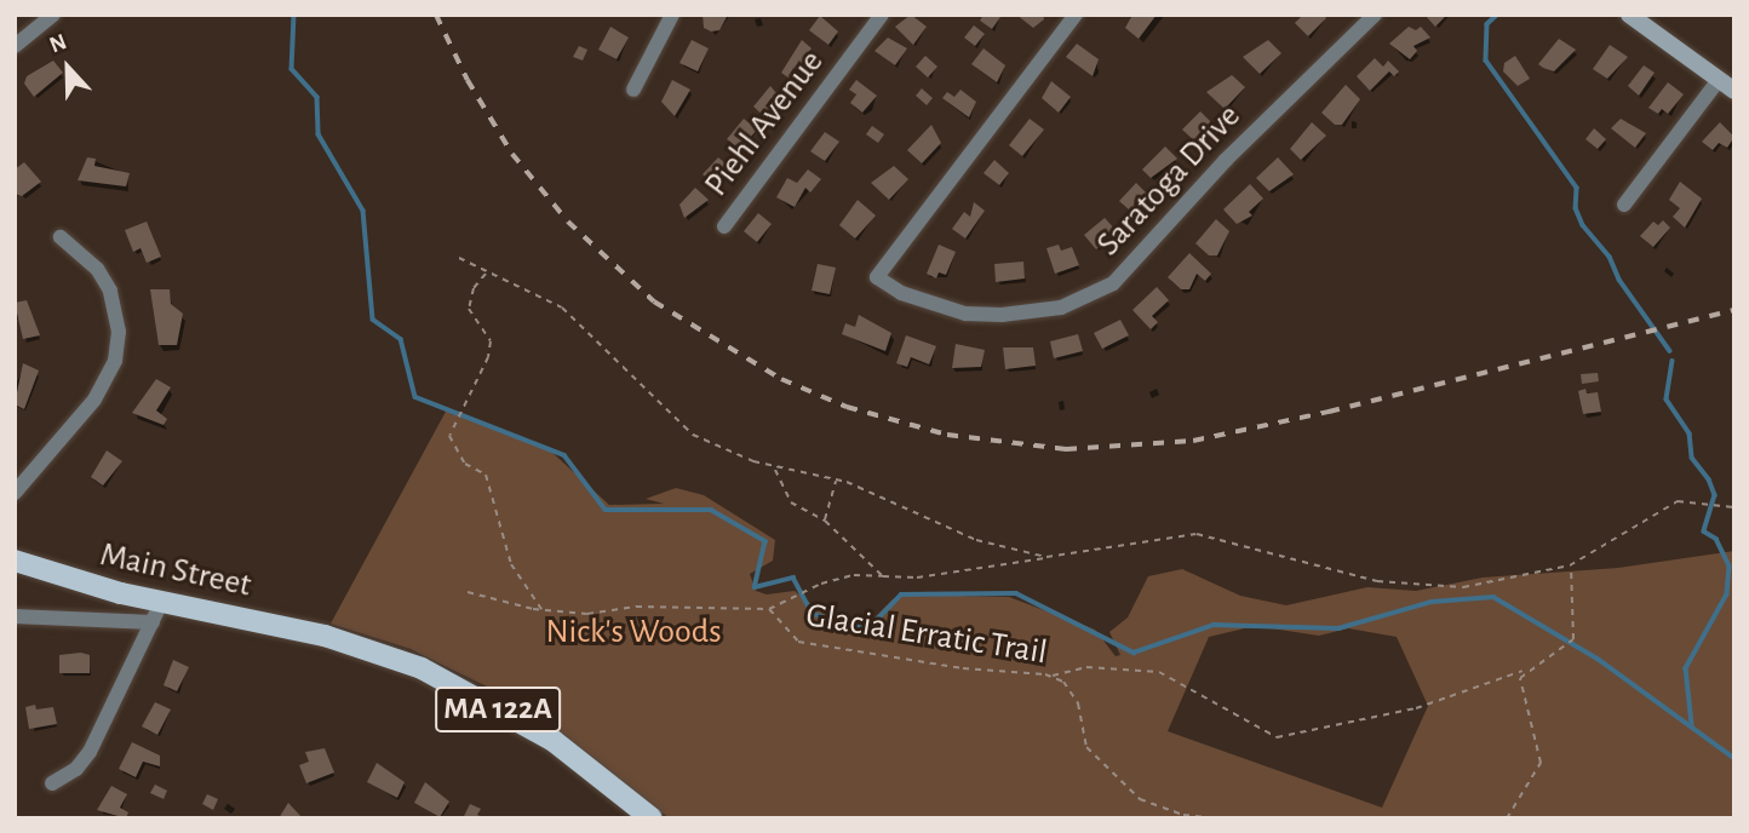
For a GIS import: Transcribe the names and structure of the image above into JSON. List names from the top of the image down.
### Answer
{
  "streets": {
    "main road": ["Main Street", "MA 122A"],
    "street": ["Piehl Avenue", "Saratoga Drive"],
    "path": ["Glacial Erratic Trail"]
  },
  "parks": ["Nick's Woods"],
  "north": "top"
}
